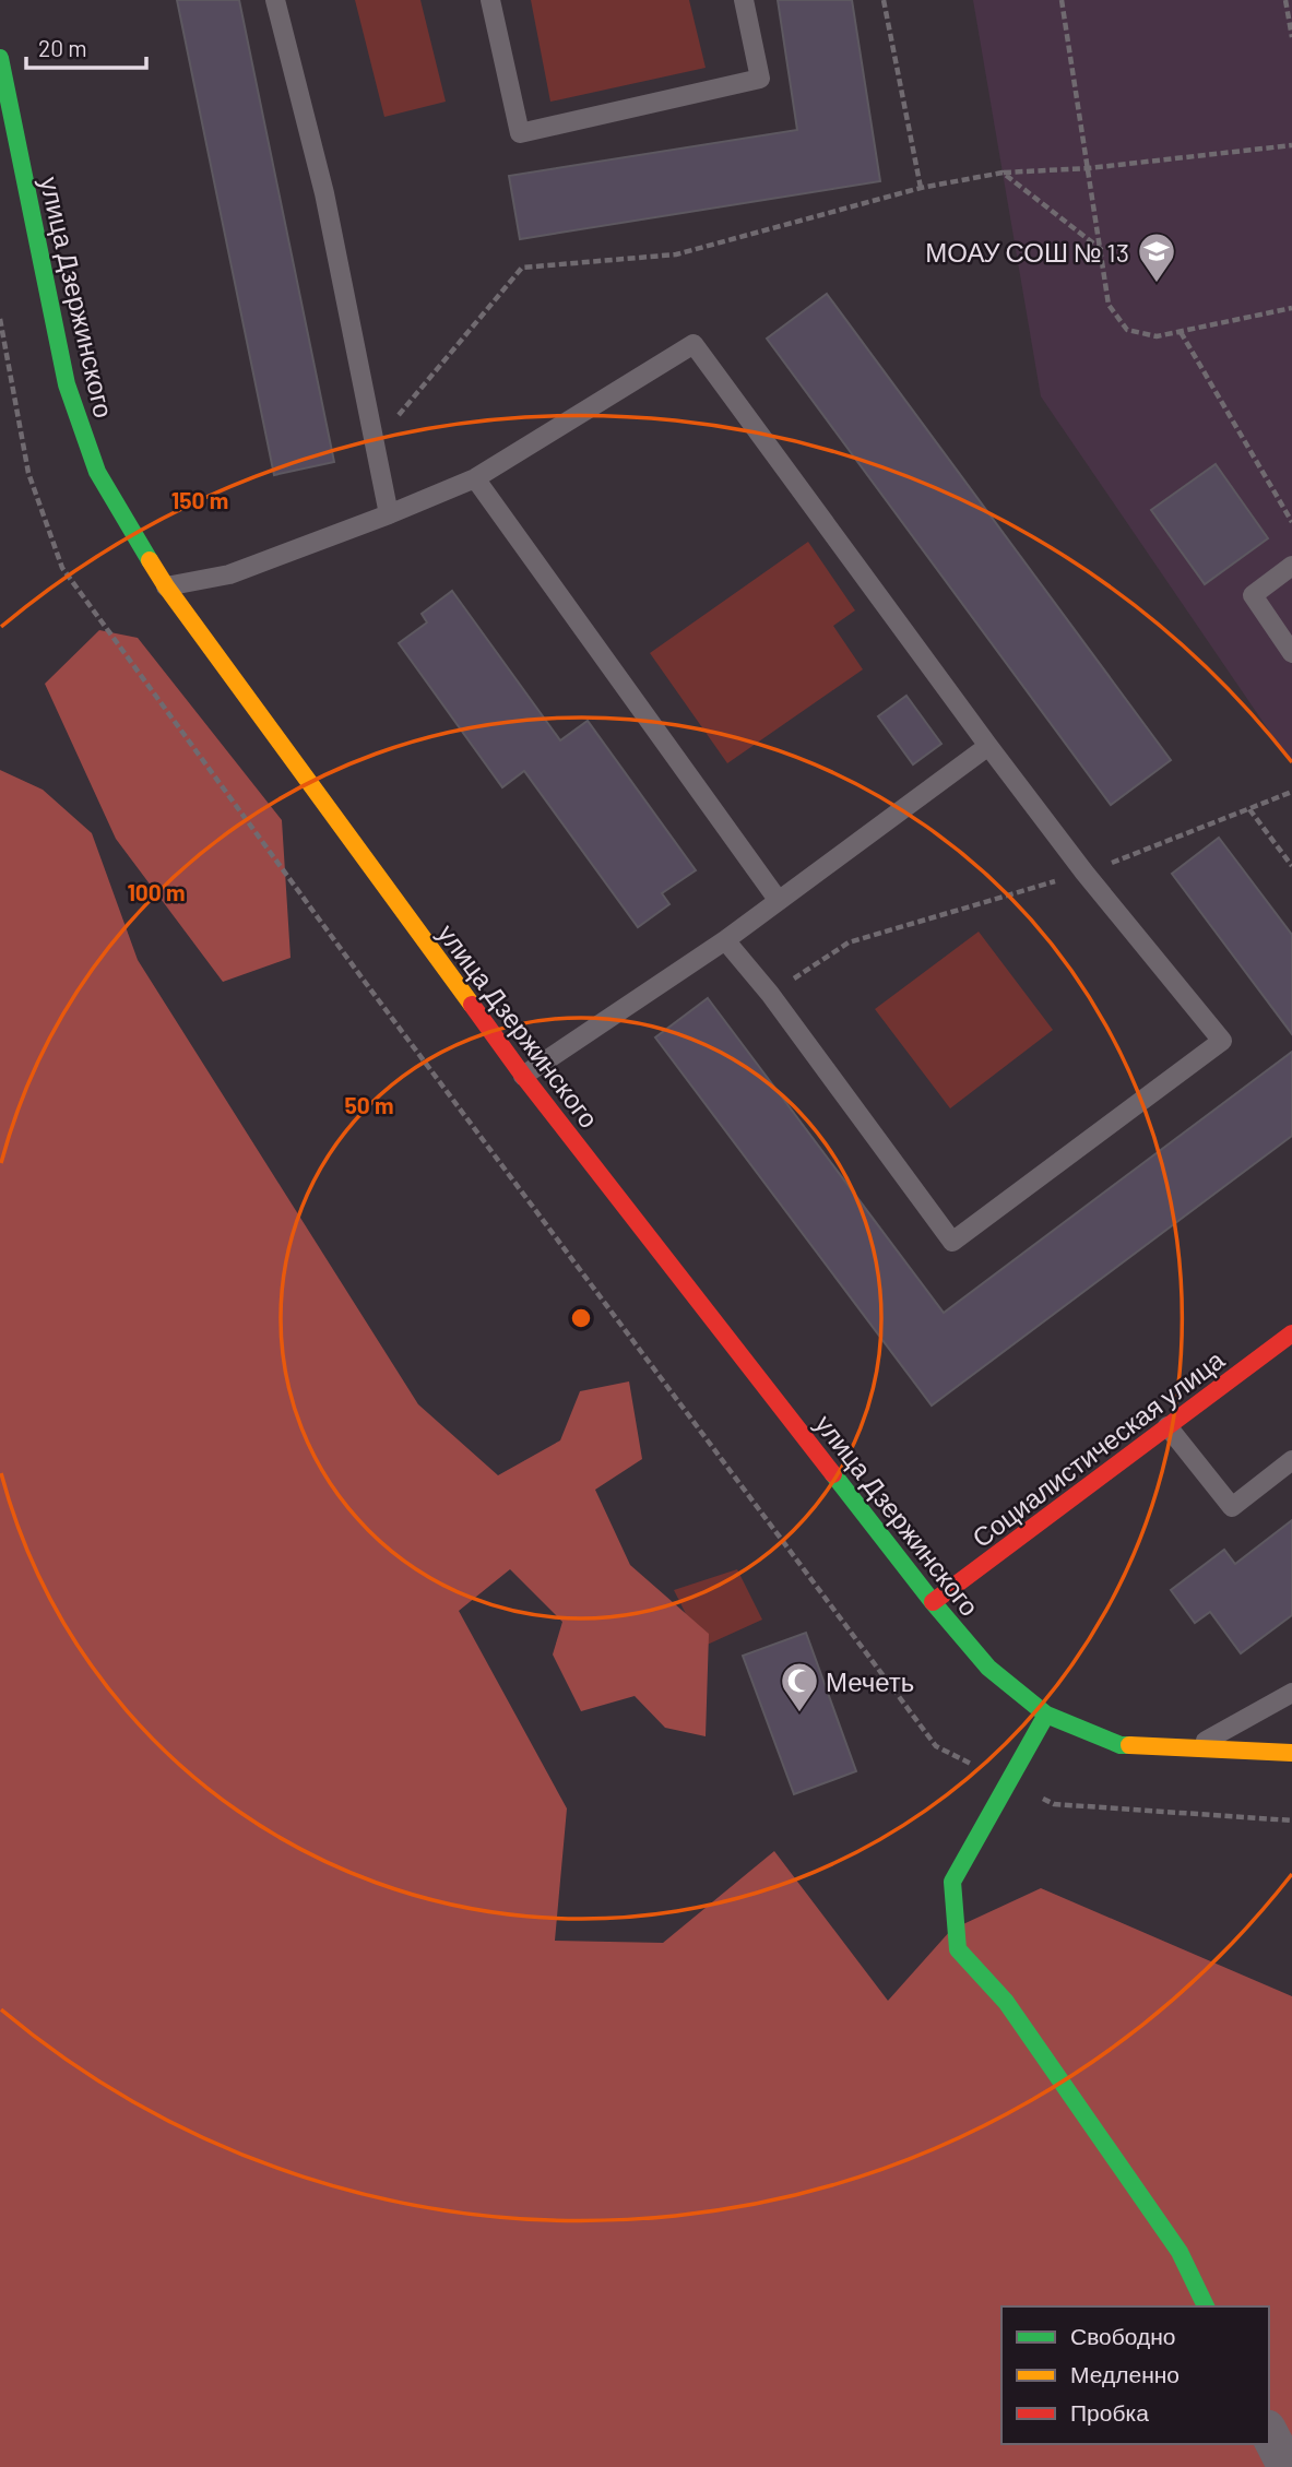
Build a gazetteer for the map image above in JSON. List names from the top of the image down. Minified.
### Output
{"streets":{"main road":["улица Дзержинского","Социалистическая улица"]},"crossings":[["улица Дзержинского","Социалистическая улица"]],"places":{"school or university":["МОАУ СОШ № 13"],"mosque":["Мечеть"]},"legend":["Свободно","Медленно","Пробка"],"scale_bar":"20 m","rings":["150 m","100 m","50 m"]}
